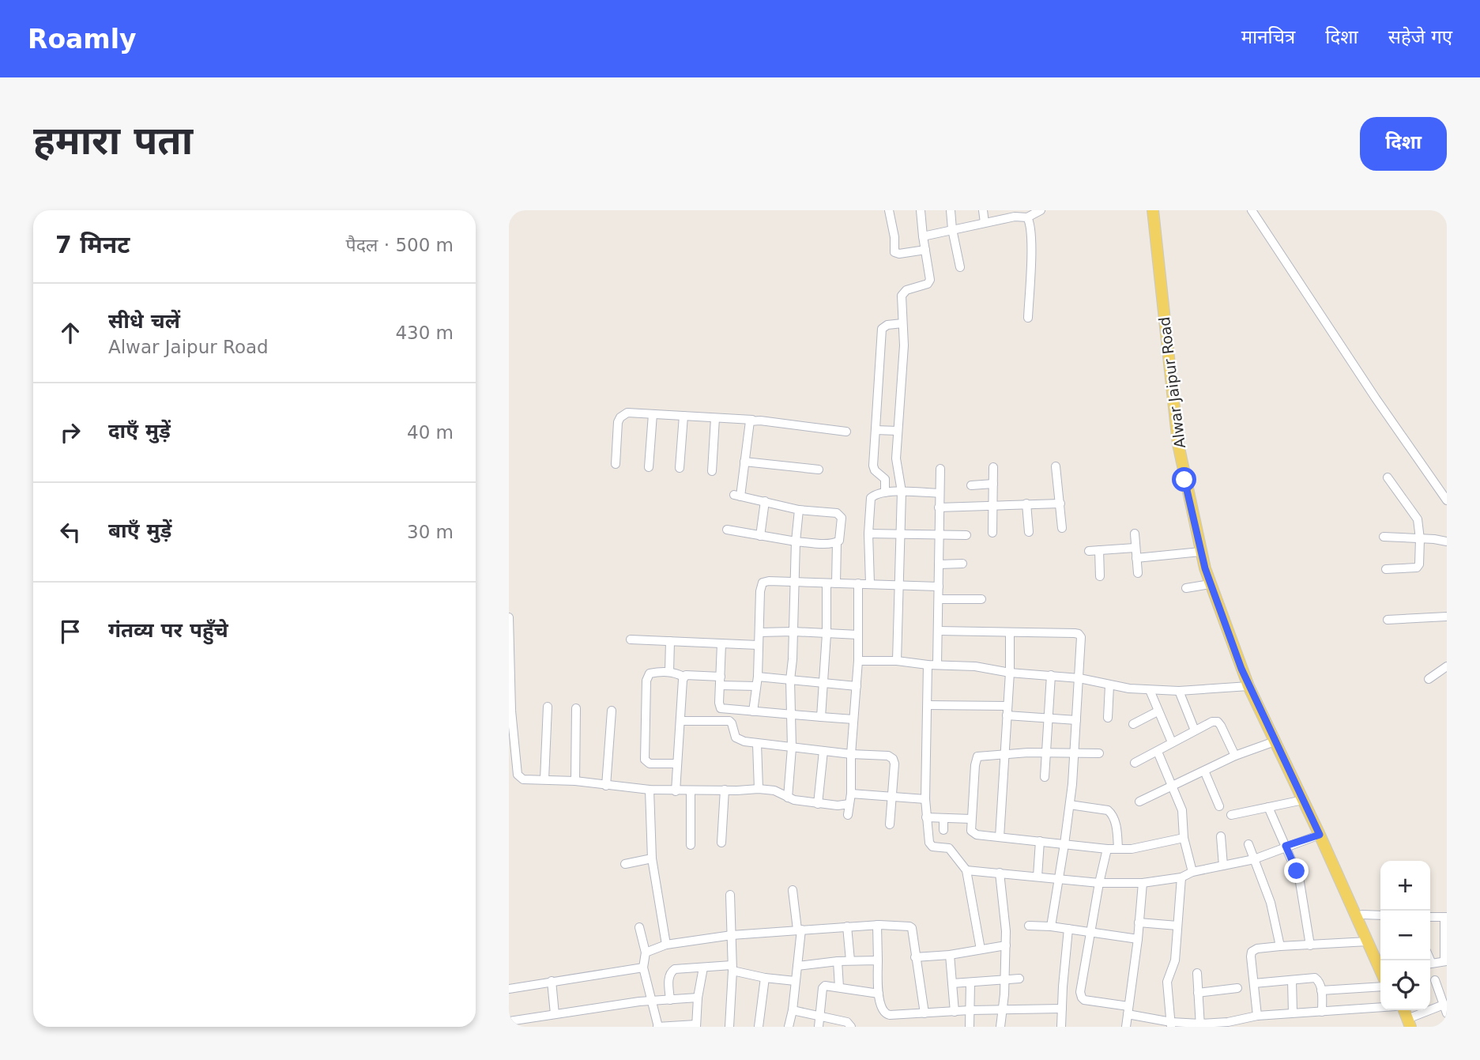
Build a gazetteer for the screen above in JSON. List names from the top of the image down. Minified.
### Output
{"streets":{"main road":["Alwar Jaipur Road"]},"page":{"header":"Roamly","nav":["मानचित्र","दिशा","सहेजे गए"],"buttons":"दिशा","title":"हमारा पता","heading":["7 मिनट","पैदल · 500 m"],"list":[["सीधे चलें","Alwar Jaipur Road","430 m"],["दाएँ मुड़ें","40 m"],["बाएँ मुड़ें","30 m"],"गंतव्य पर पहुँचे"],"map_buttons":["+","−"]}}
